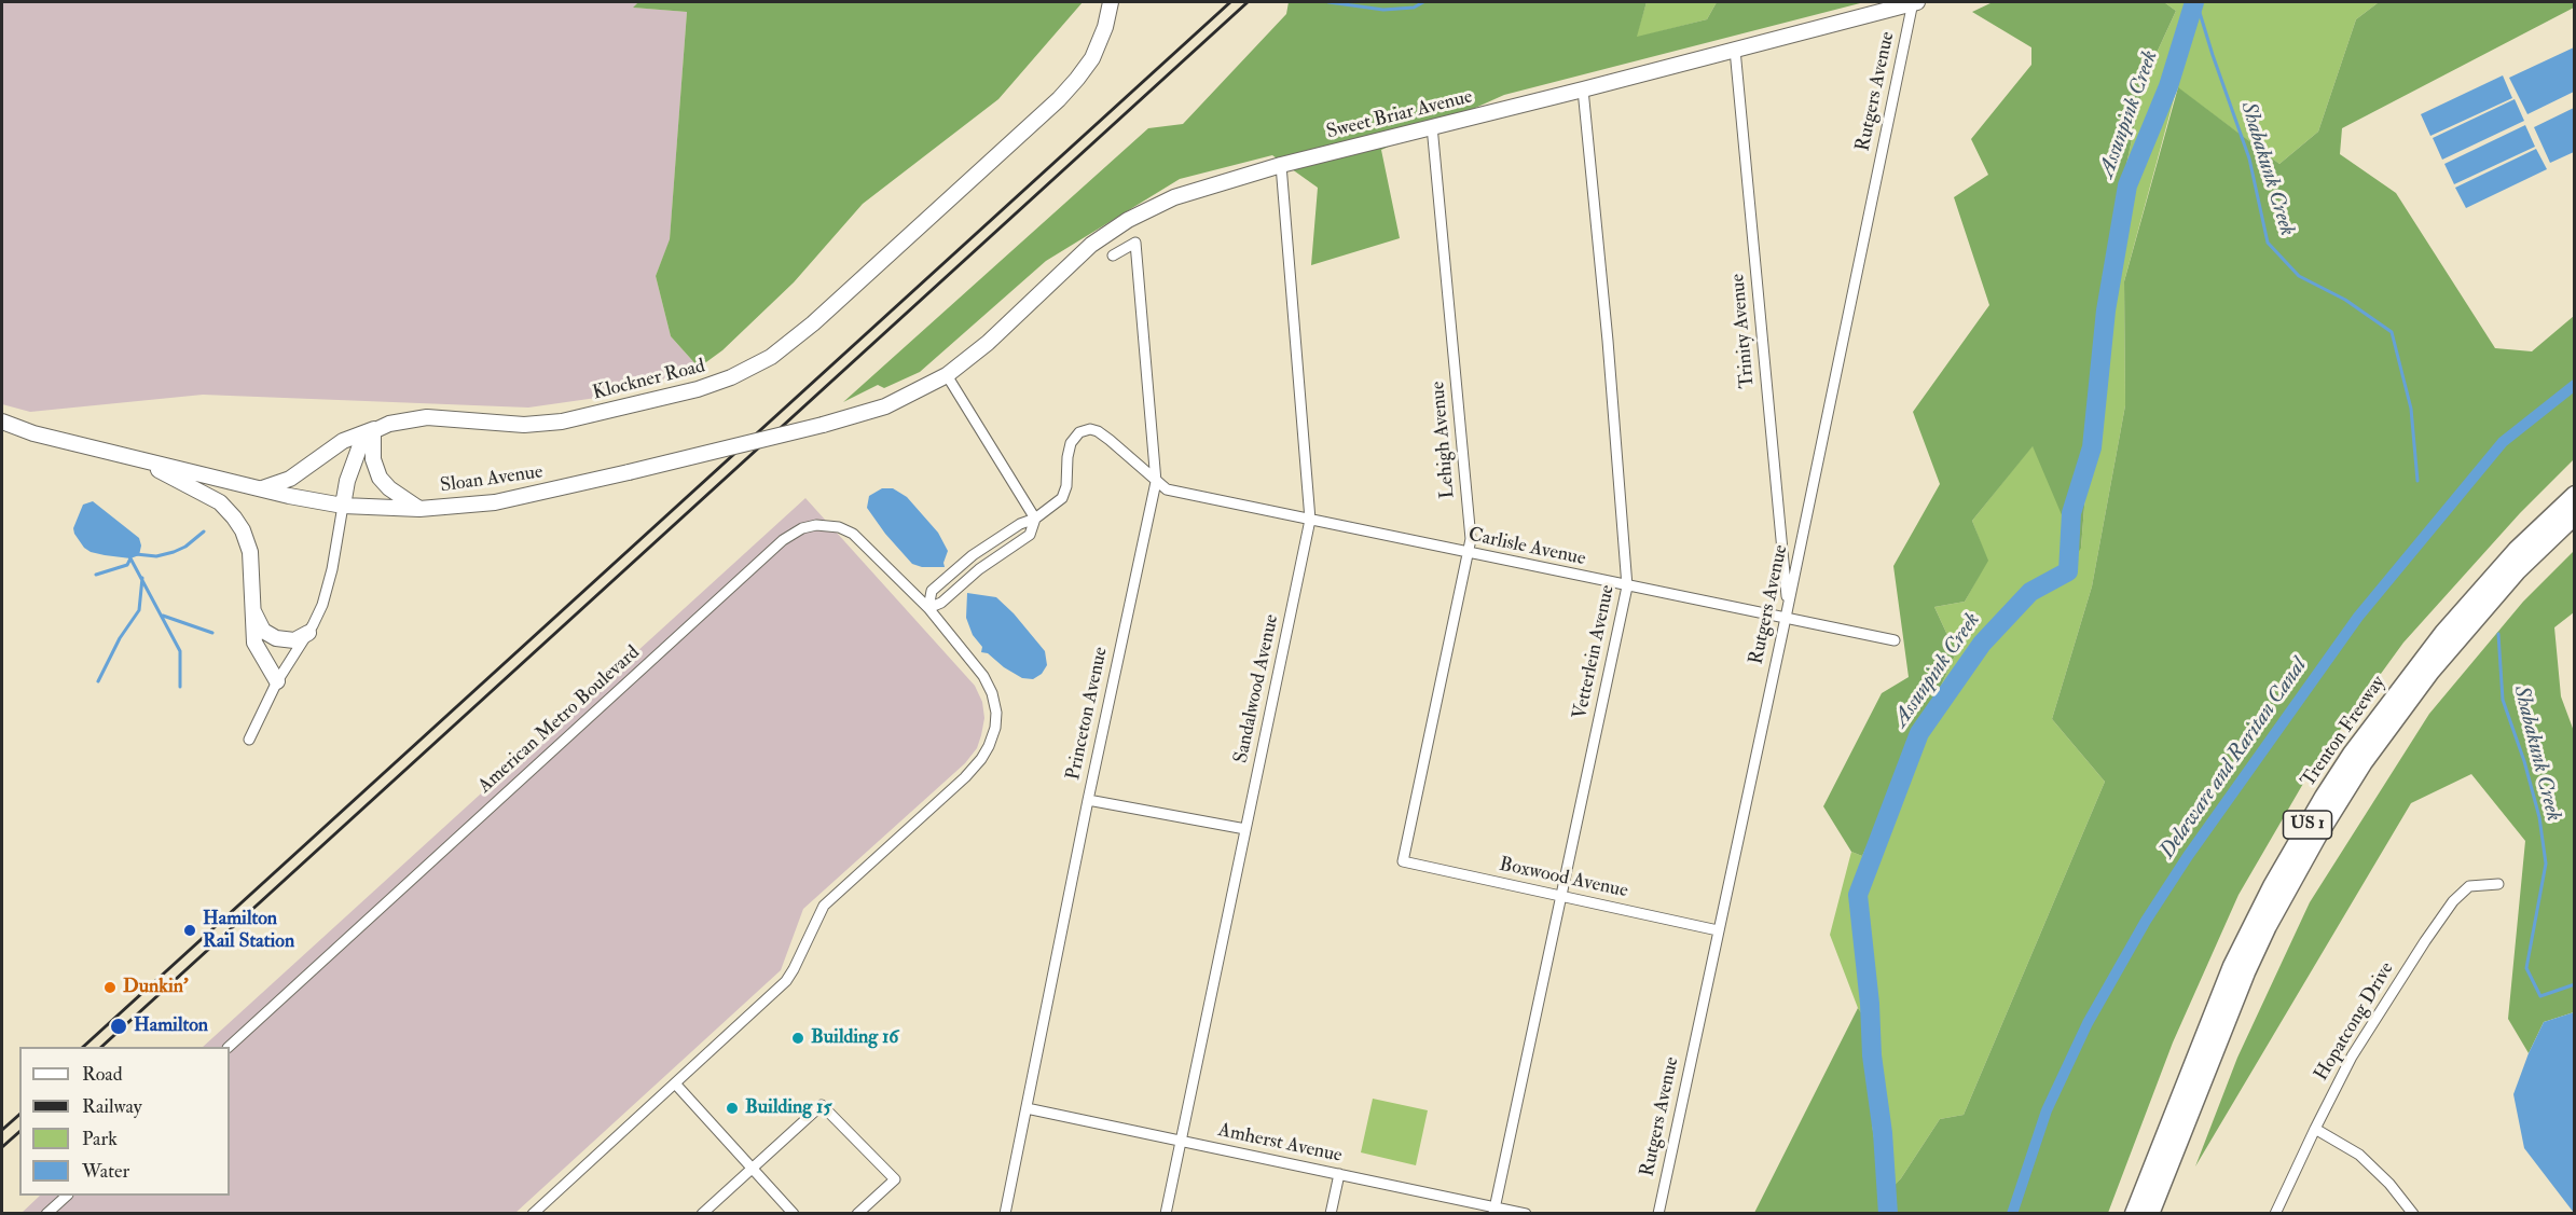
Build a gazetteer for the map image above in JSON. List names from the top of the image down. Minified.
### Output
{"streets":{"highway":["Trenton Freeway","US 1"],"main road":["Sweet Briar Avenue","Klockner Road","Sloan Avenue"],"street":["Rutgers Avenue","Trinity Avenue","Lehigh Avenue","Carlisle Avenue","Vetterlein Avenue","Sandalwood Avenue","Princeton Avenue","American Metro Boulevard","Boxwood Avenue","Hopatcong Drive","Amherst Avenue"]},"crossings":[["Rutgers Avenue","Sweet Briar Avenue"],["Rutgers Avenue","Trinity Avenue"],["Rutgers Avenue","Carlisle Avenue"],["Rutgers Avenue","Boxwood Avenue"],["Sweet Briar Avenue","Trinity Avenue"],["Sweet Briar Avenue","Lehigh Avenue"],["Sweet Briar Avenue","Sloan Avenue"],["Sweet Briar Avenue","Vetterlein Avenue"],["Sweet Briar Avenue","Sandalwood Avenue"],["Trinity Avenue","Carlisle Avenue"],["Klockner Road","Sloan Avenue"],["Lehigh Avenue","Carlisle Avenue"],["Lehigh Avenue","Boxwood Avenue"],["Carlisle Avenue","Vetterlein Avenue"],["Carlisle Avenue","Sandalwood Avenue"],["Carlisle Avenue","Princeton Avenue"],["Vetterlein Avenue","Boxwood Avenue"],["Vetterlein Avenue","Amherst Avenue"],["Sandalwood Avenue","Amherst Avenue"],["Princeton Avenue","Amherst Avenue"]],"water":["Assunpink Creek","Shabakunk Creek","Delaware and Raritan Canal"],"places":["Hamilton Rail Station","Dunkin'","Hamilton","Building 16","Building 15"],"legend":["Road","Railway","Park","Water"]}
